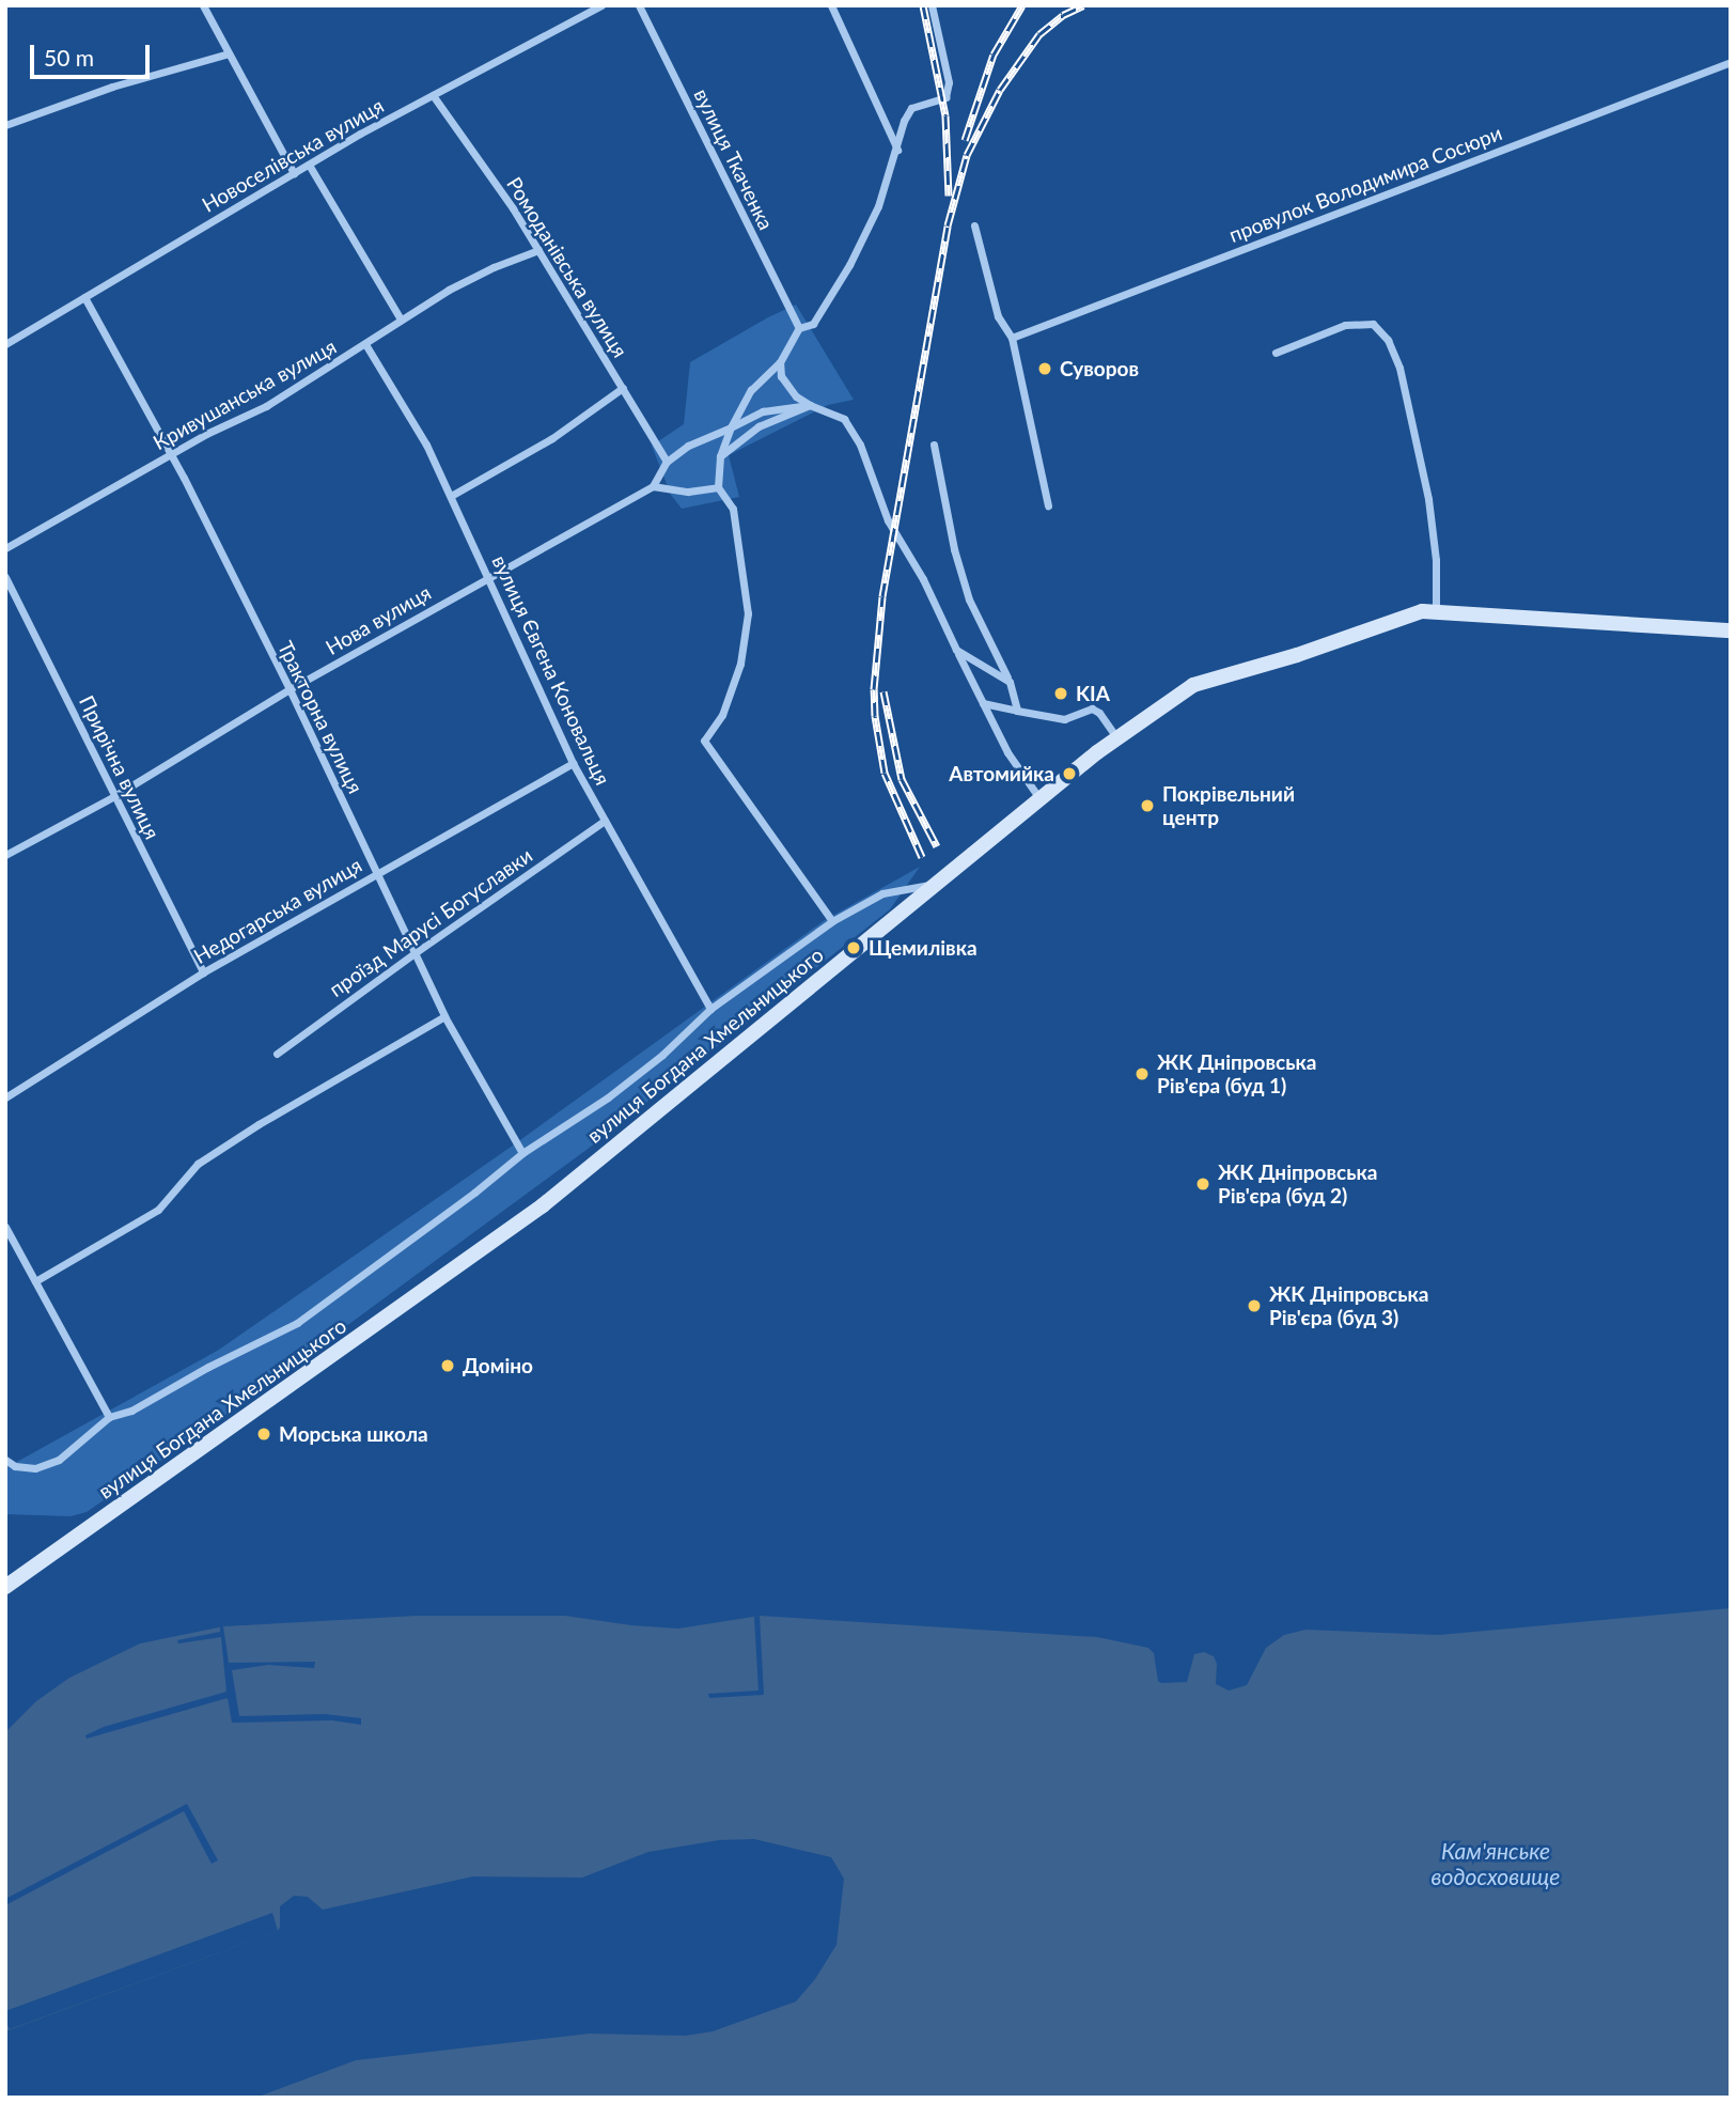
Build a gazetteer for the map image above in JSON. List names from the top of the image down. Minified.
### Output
{"streets":{"main road":["вулиця Богдана Хмельницького"],"street":["Новоселівська вулиця","вулиця Ткаченка","провулок Володимира Сосюри","Ромоданівська вулиця","Кривушанська вулиця","Нова вулиця","вулиця Євгена Коновальця","Тракторна вулиця","Прирічна вулиця","Недогарська вулиця","проїзд Марусі Богуславки"]},"crossings":[["Новоселівська вулиця","Ромоданівська вулиця"],["Новоселівська вулиця","Тракторна вулиця"],["Ромоданівська вулиця","Кривушанська вулиця"],["Кривушанська вулиця","вулиця Євгена Коновальця"],["Кривушанська вулиця","Тракторна вулиця"],["Нова вулиця","вулиця Євгена Коновальця"],["Нова вулиця","Тракторна вулиця"],["Нова вулиця","Прирічна вулиця"],["вулиця Євгена Коновальця","Недогарська вулиця"],["вулиця Євгена Коновальця","проїзд Марусі Богуславки"],["Тракторна вулиця","Недогарська вулиця"],["Тракторна вулиця","проїзд Марусі Богуславки"],["Прирічна вулиця","Недогарська вулиця"]],"water":["Кам'янське водосховище"],"places":["Суворов","KIA","Автомийка","Покрівельний центр","Щемилівка","ЖК Дніпровська Рів'єра (буд 1)","ЖК Дніпровська Рів'єра (буд 2)","ЖК Дніпровська Рів'єра (буд 3)","Доміно","Морська школа"],"scale_bar":"50 m"}
